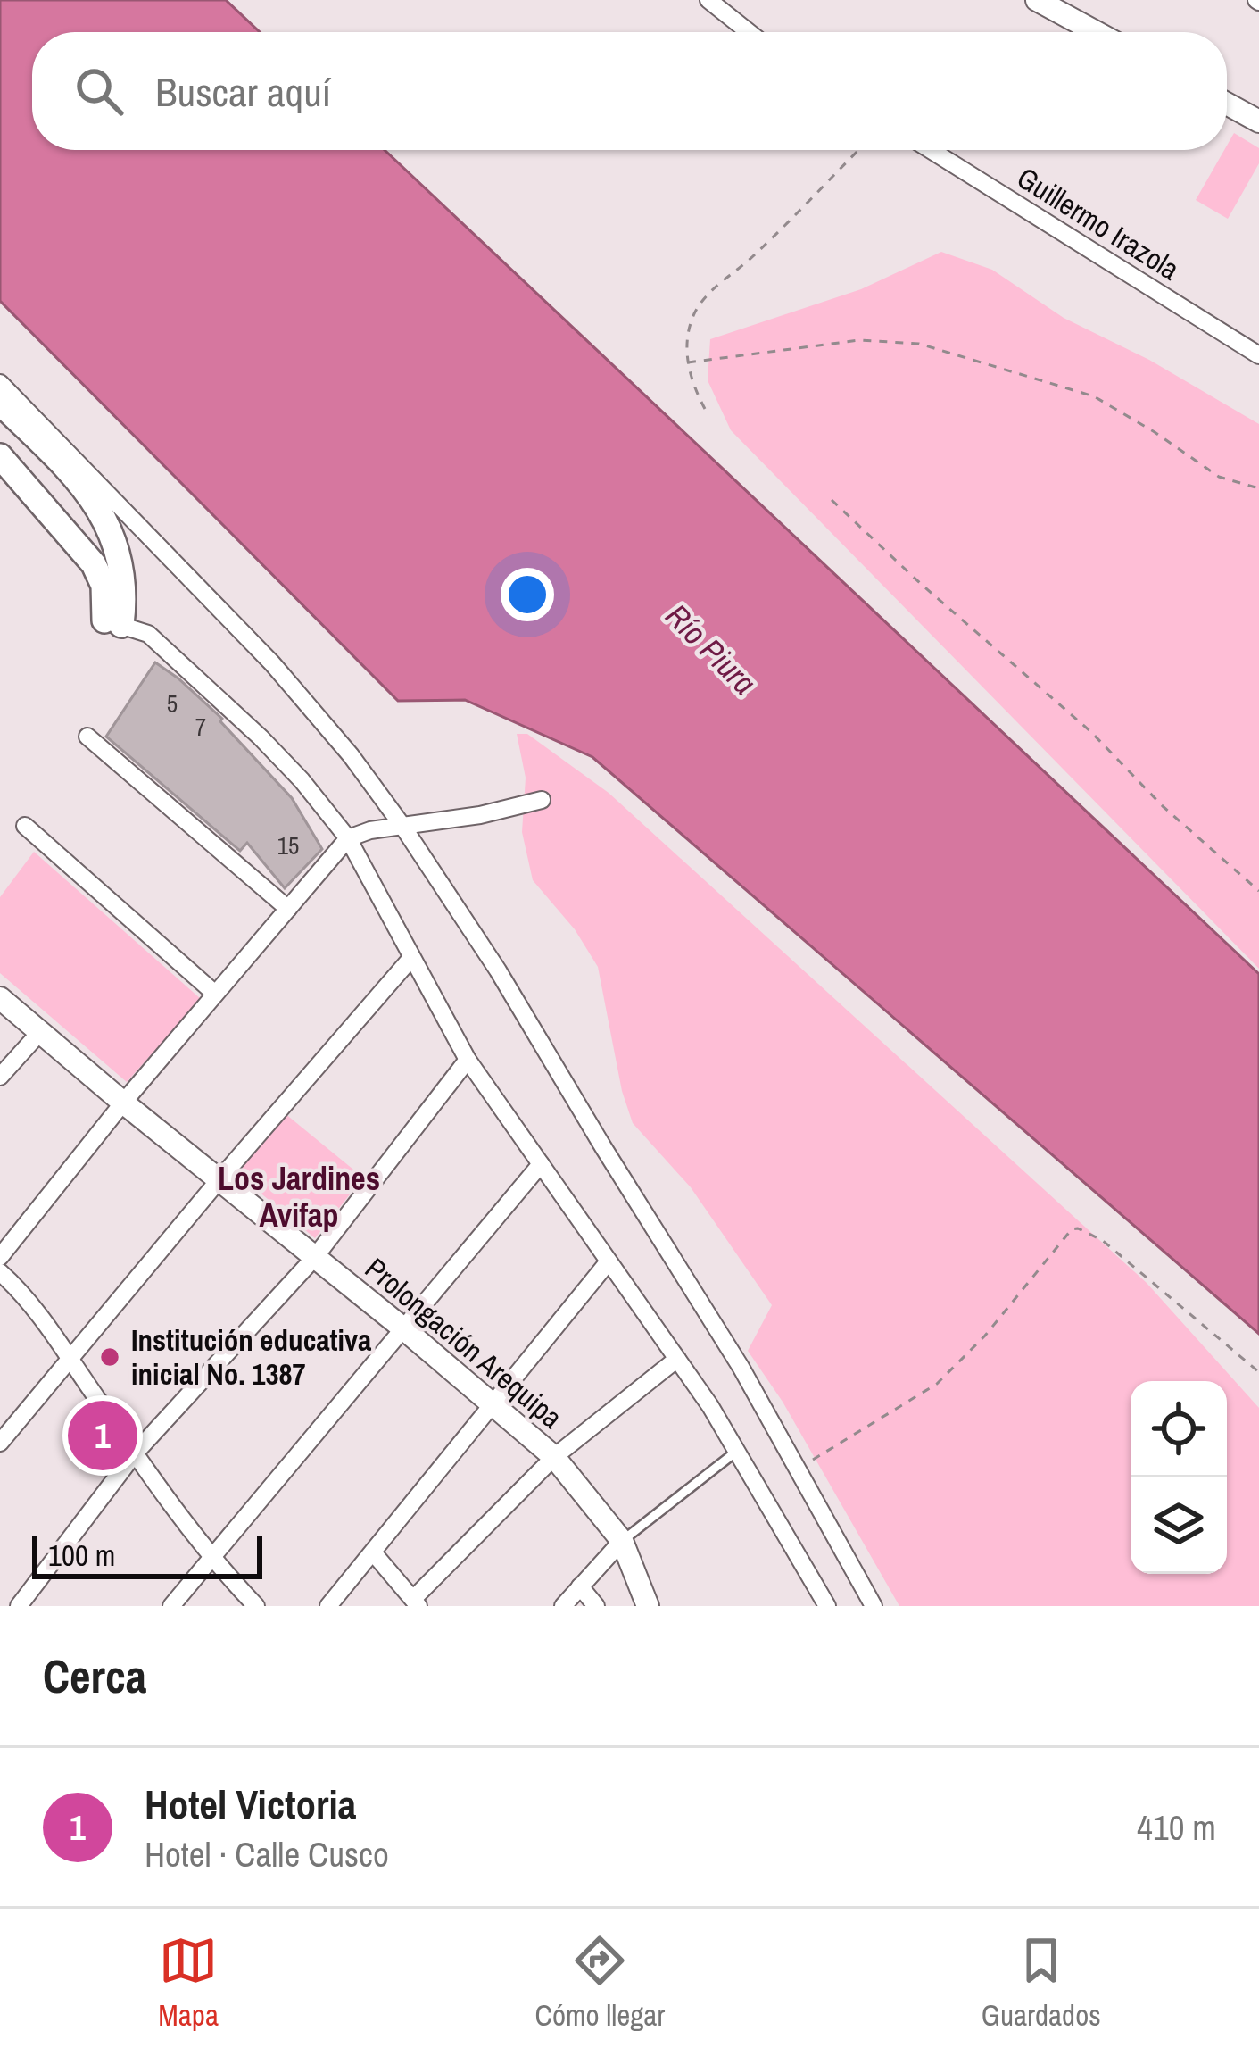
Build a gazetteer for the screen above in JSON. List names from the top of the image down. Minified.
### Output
{"streets":{"street":["Guillermo Irazola","Prolongación Arequipa"]},"districts":["Los Jardines Avifap"],"water":["Río Piura"],"places":["Institución educativa inicial No. 1387"],"house_numbers":["5","7","15"],"scale_bar":"100 m","page":{"search":"Buscar aquí","pins":"1","scale":"100 m","heading":"Cerca","list":[{"mark":"1","name":"Hotel Victoria","note":"Hotel · Calle Cusco","value":"410 m"}],"nav":["Mapa","Cómo llegar","Guardados"]}}
